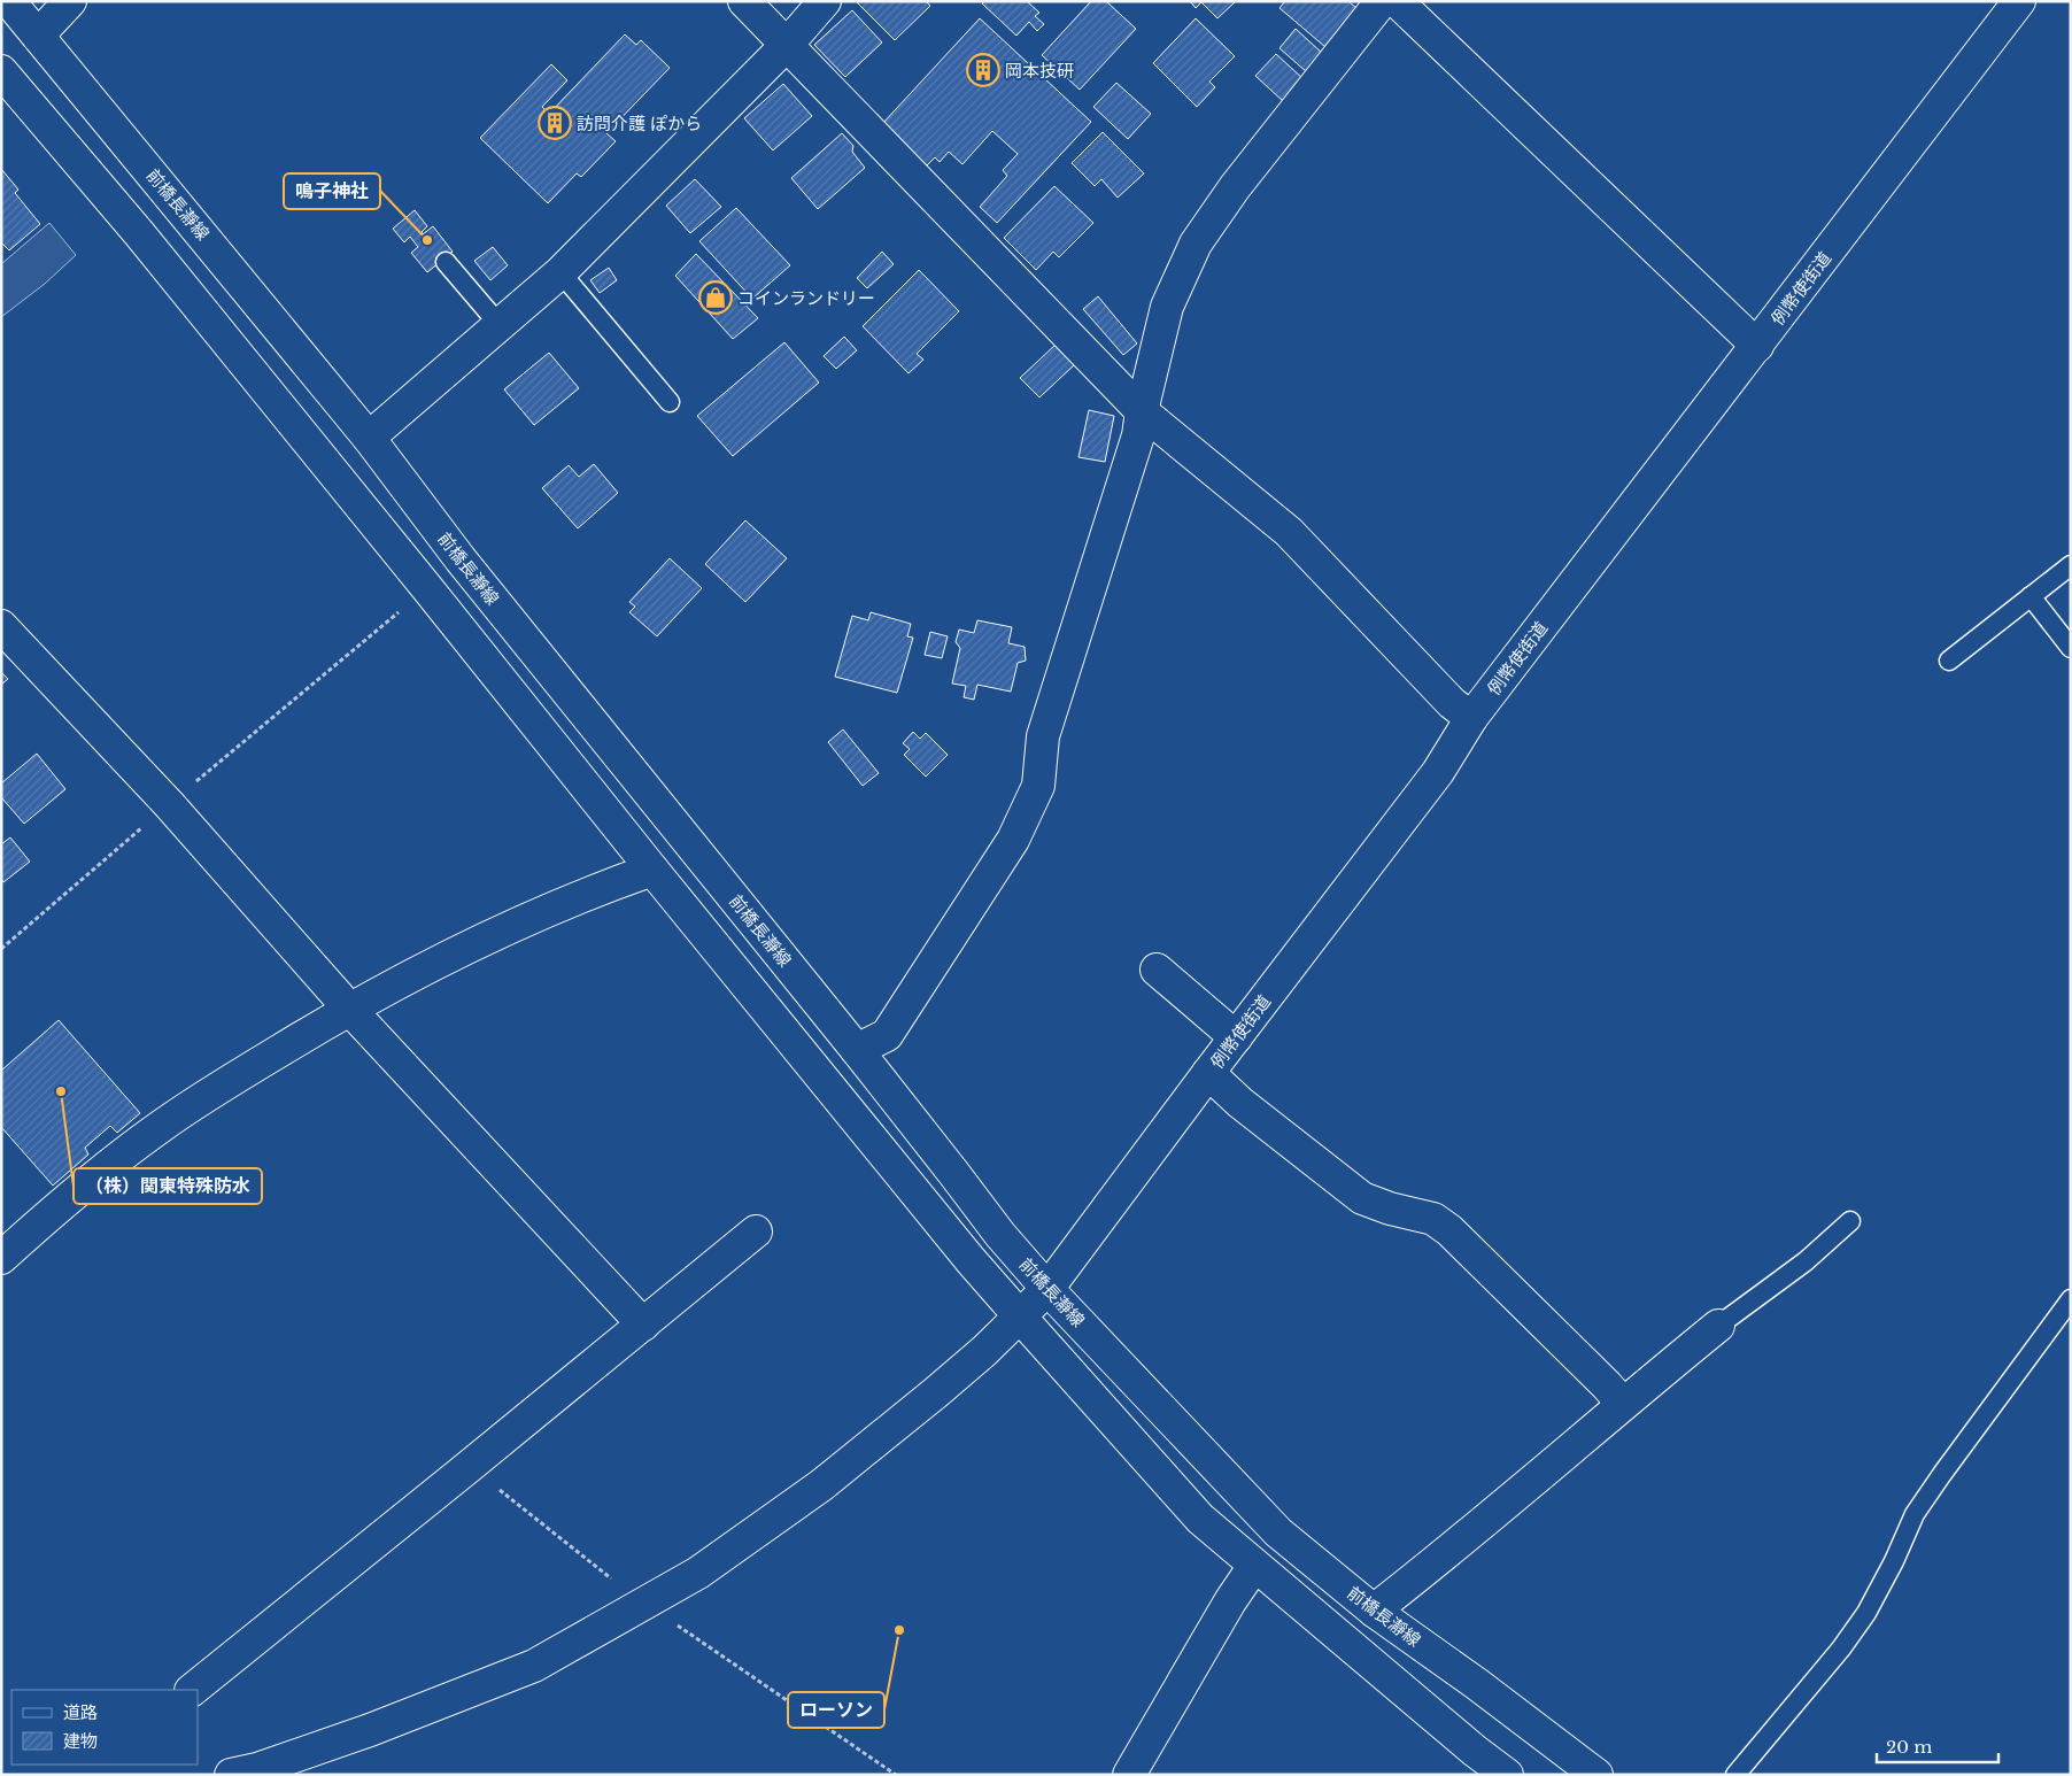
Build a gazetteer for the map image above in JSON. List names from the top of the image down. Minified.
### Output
{"streets":{"street":["前橋長瀞線","例幣使街道"]},"crossings":[["前橋長瀞線","例幣使街道"]],"places":{"building":["岡本技研","訪問介護 ぽから"],"other":["鳴子神社","（株）関東特殊防水","ローソン"],"shop":["コインランドリー"]},"legend":["道路","建物"],"scale_bar":"20 m"}
